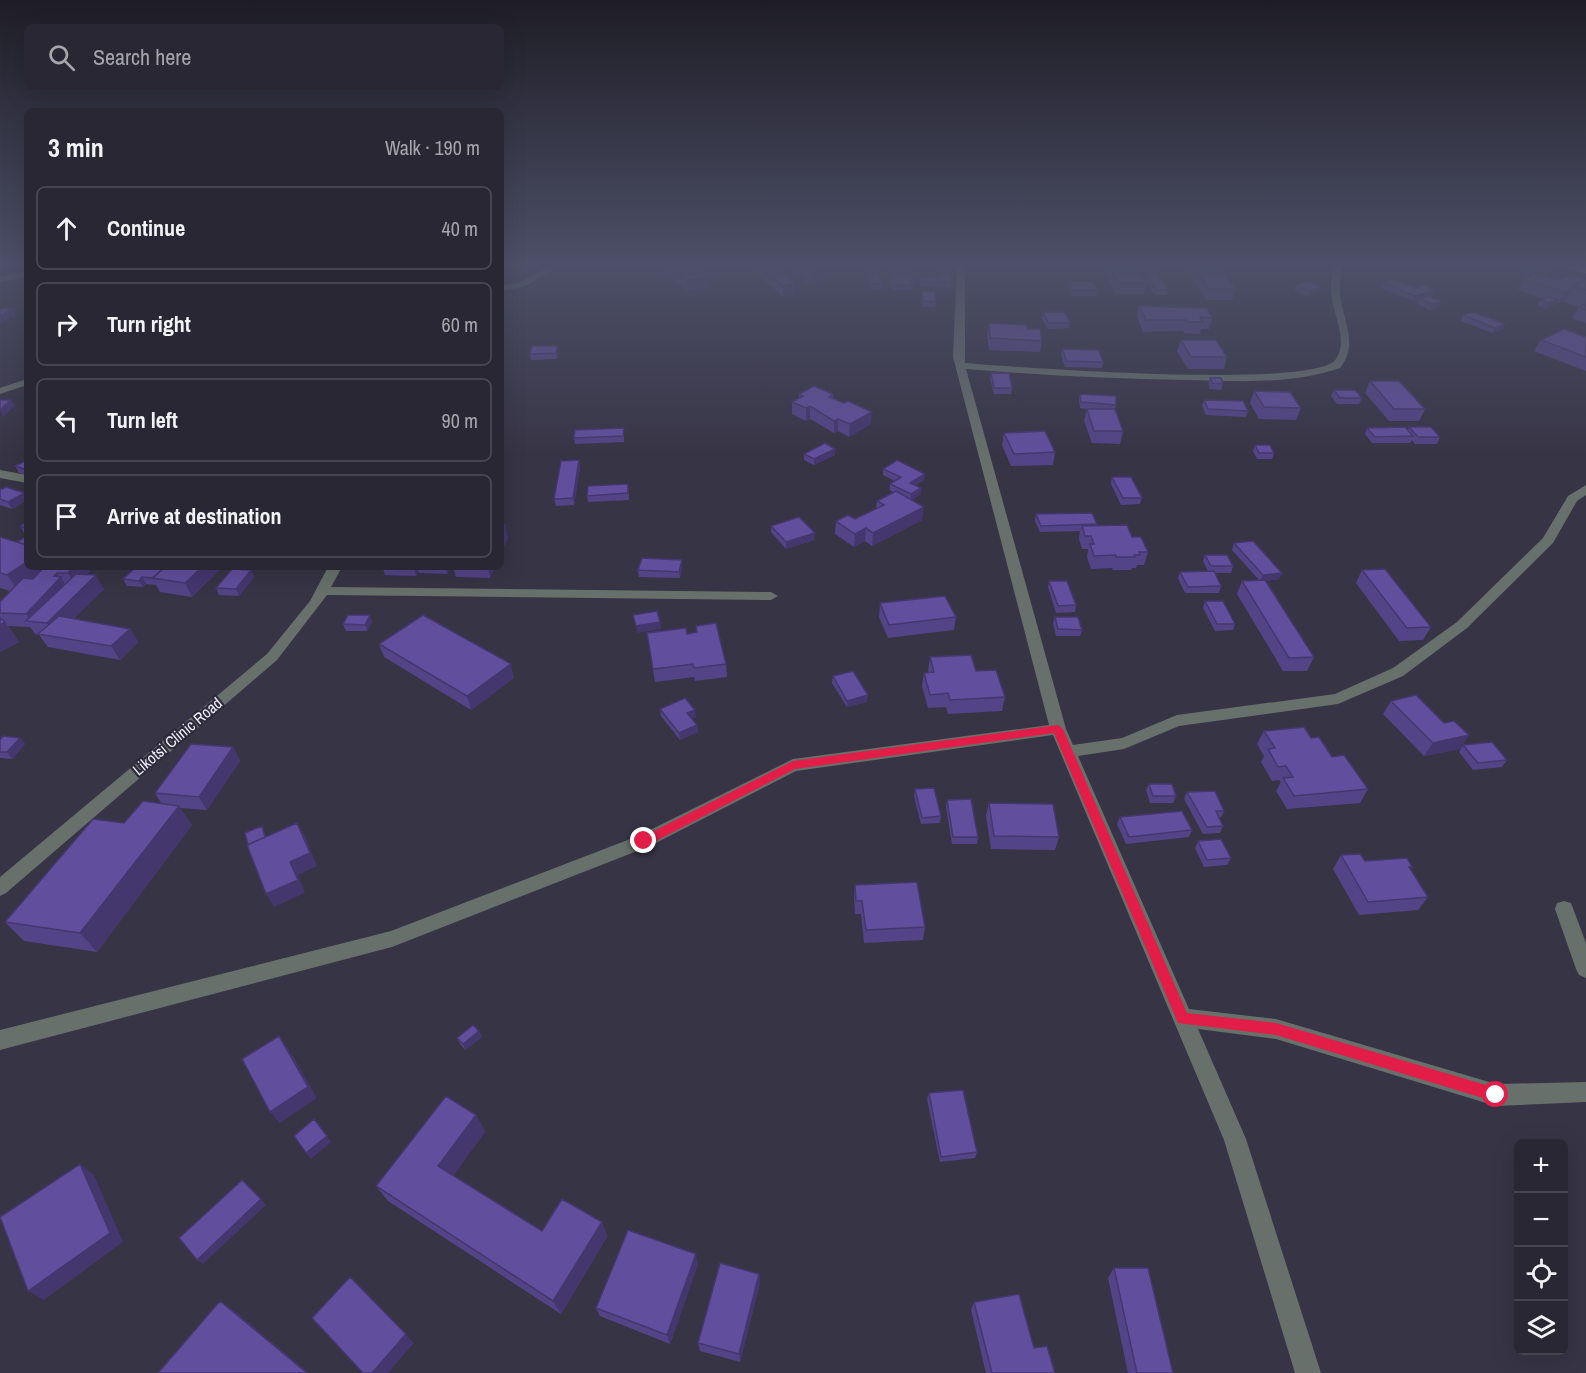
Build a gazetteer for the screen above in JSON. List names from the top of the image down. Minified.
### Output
{"streets":{"street":["Likotsi Clinic Road"]},"page":{"search":"Search here","heading":["3 min","Walk · 190 m"],"list":[["Continue","40 m"],["Turn right","60 m"],["Turn left","90 m"],"Arrive at destination"],"map_buttons":["+","−"]}}
